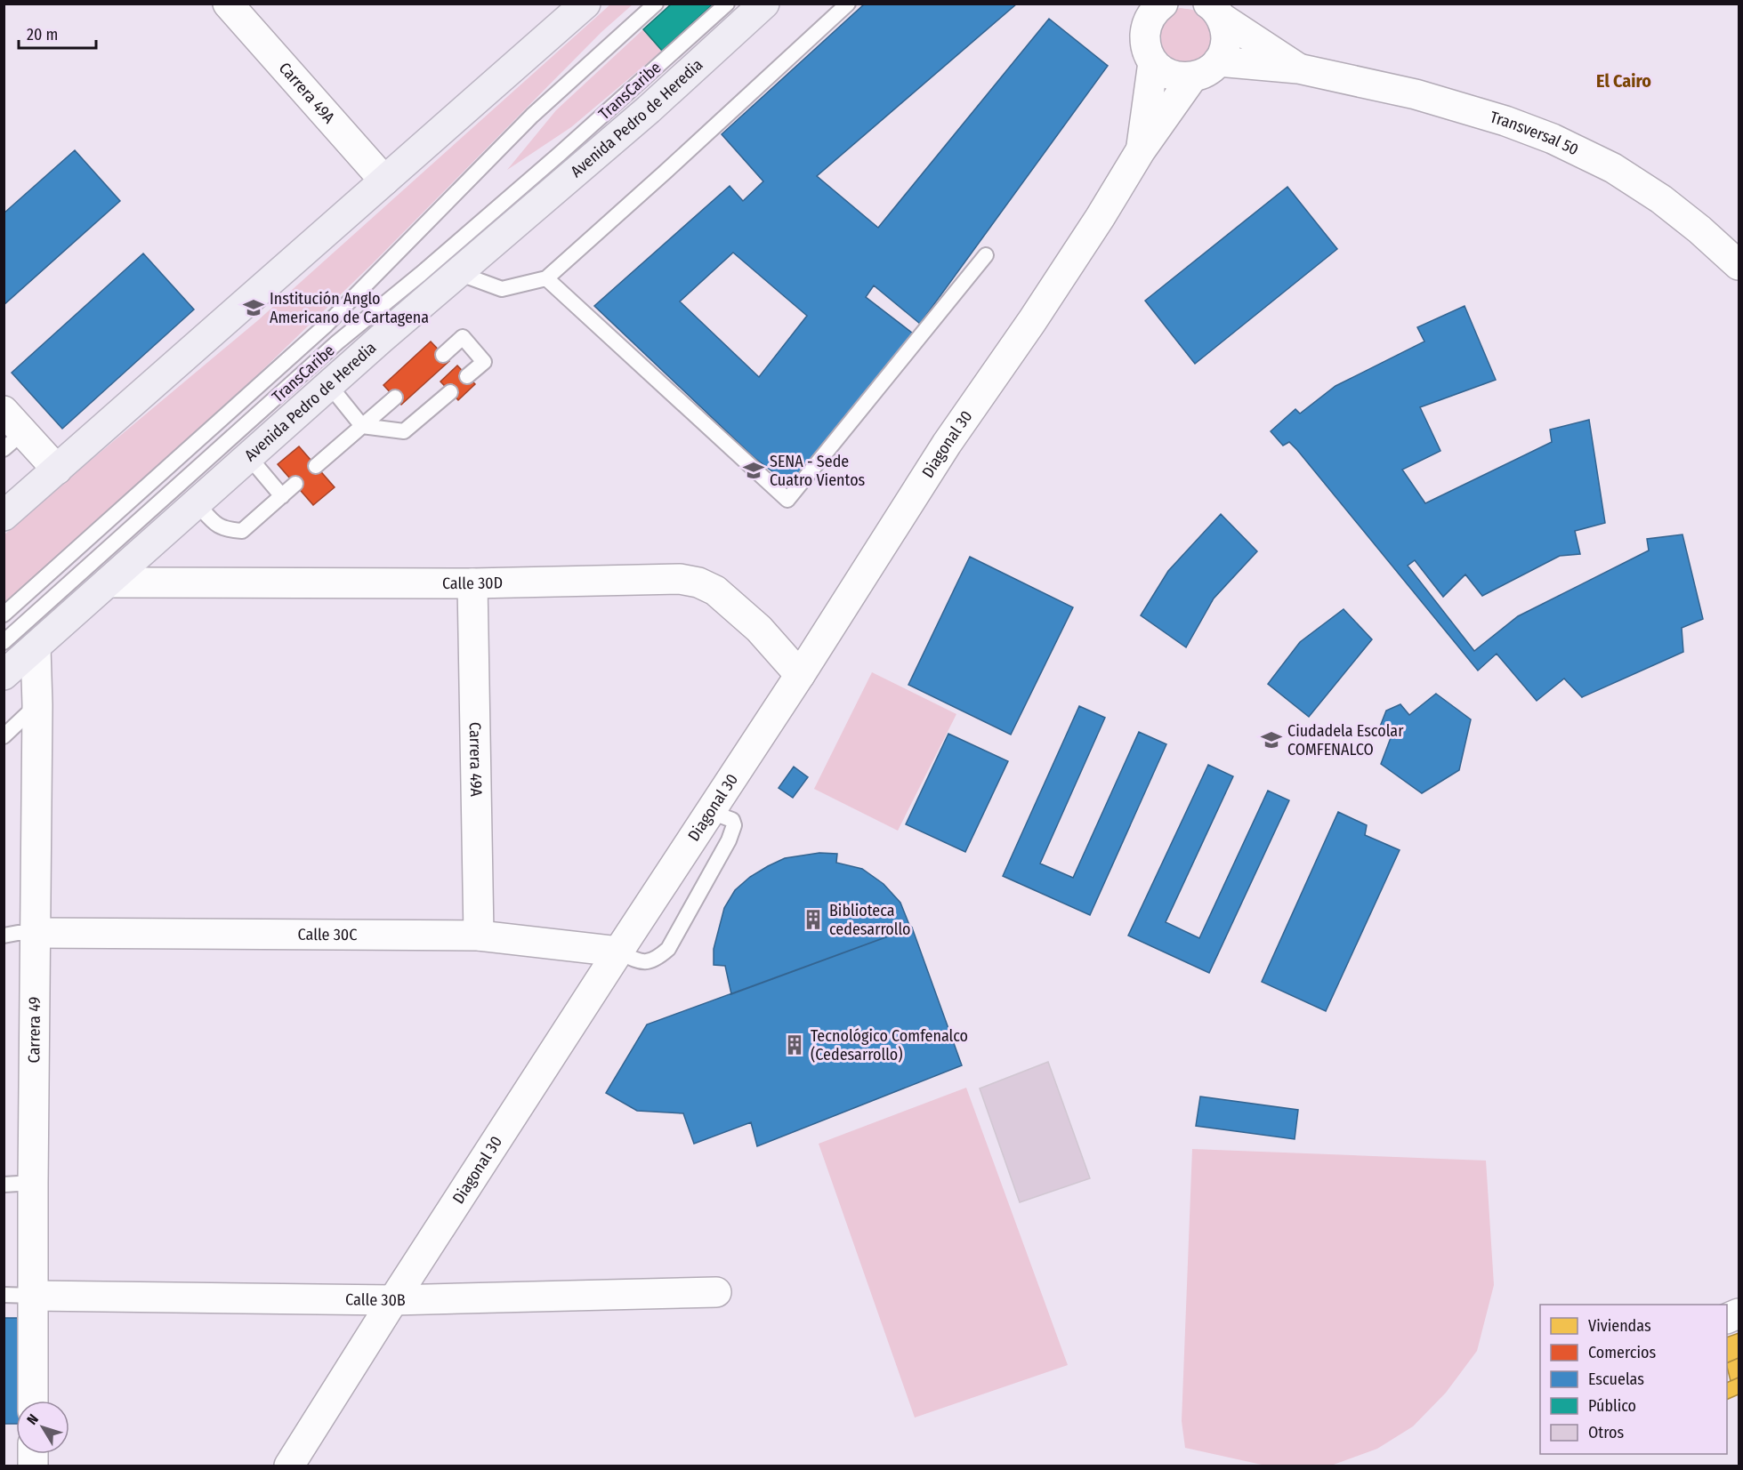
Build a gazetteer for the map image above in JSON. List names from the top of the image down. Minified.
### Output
{"streets":{"highway":["Avenida Pedro de Heredia"],"street":["Carrera 49A","Transversal 50","Diagonal 30","Calle 30D","Calle 30C","Carrera 49","Calle 30B"],"lane":["TransCaribe"]},"crossings":[["Carrera 49A","Calle 30D"],["Carrera 49A","Calle 30C"],["Avenida Pedro de Heredia","Calle 30D"],["Avenida Pedro de Heredia","Carrera 49"],["Diagonal 30","Calle 30D"],["Diagonal 30","Calle 30C"],["Diagonal 30","Calle 30B"],["Calle 30C","Carrera 49"],["Carrera 49","Calle 30B"]],"districts":["El Cairo"],"places":{"school or university":["Institución Anglo Americano de Cartagena","SENA - Sede Cuatro Vientos","Ciudadela Escolar COMFENALCO"],"building":["Biblioteca cedesarrollo","Tecnológico Comfenalco (Cedesarrollo)"]},"legend":["Viviendas","Comercios","Escuelas","Público","Otros"],"scale_bar":"20 m","north":"top left"}
